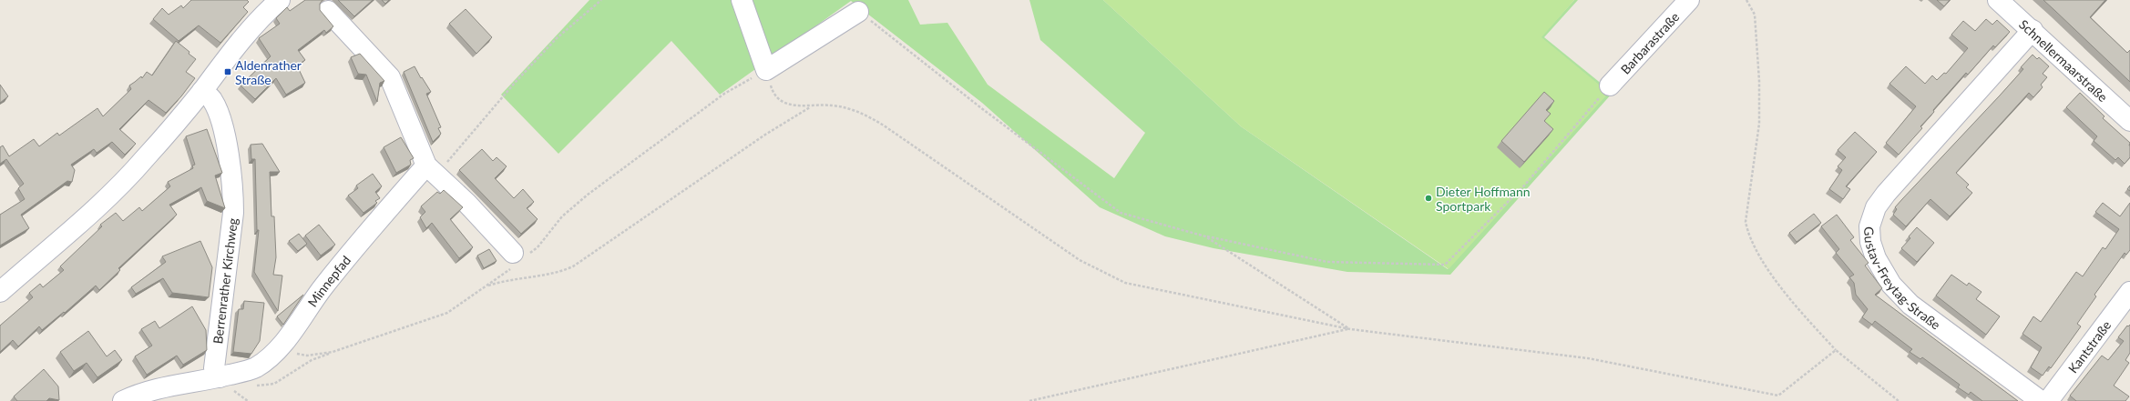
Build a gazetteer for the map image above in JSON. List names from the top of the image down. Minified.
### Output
{"streets":{"street":["Barbarastraße","Schnellermaarstraße","Gustav-Freytag-Straße","Berrenrather Kirchweg","Minnepfad","Kantstraße"]},"crossings":[["Schnellermaarstraße","Gustav-Freytag-Straße"],["Berrenrather Kirchweg","Minnepfad"]],"places":{"transit":["Aldenrather Straße"],"other":["Dieter Hoffmann Sportpark"]}}
